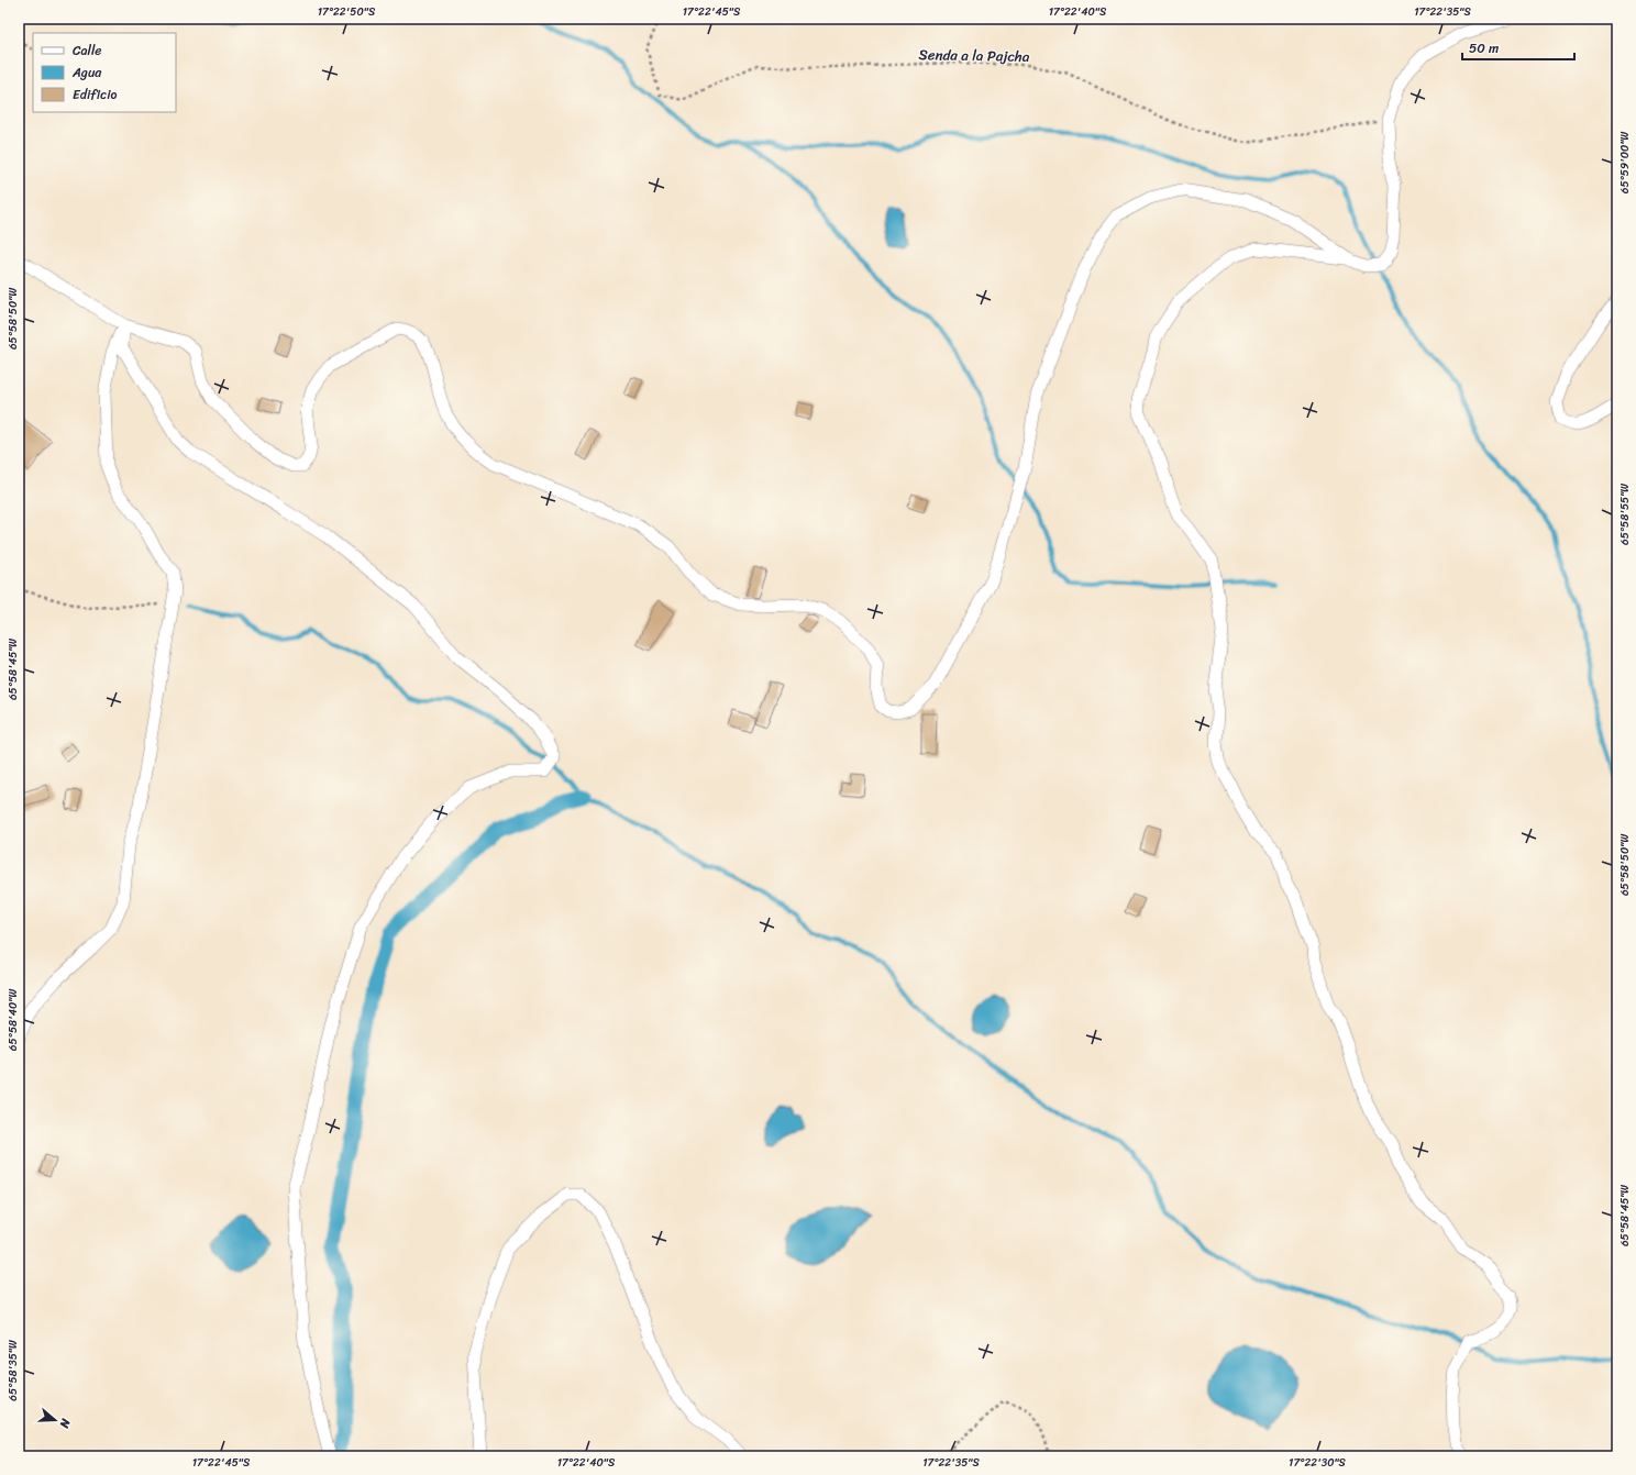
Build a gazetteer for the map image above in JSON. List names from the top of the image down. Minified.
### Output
{"streets":{"path":["Senda a la Pajcha"]},"legend":["Calle","Agua","Edificio"],"scale_bar":"50 m","north":"right","coordinates":["17°22'50\"S","17°22'45\"S","17°22'40\"S","17°22'35\"S","65°59'00\"W","65°58'50\"W","65°58'55\"W","65°58'45\"W","65°58'40\"W","65°58'35\"W","17°22'30\"S"]}
